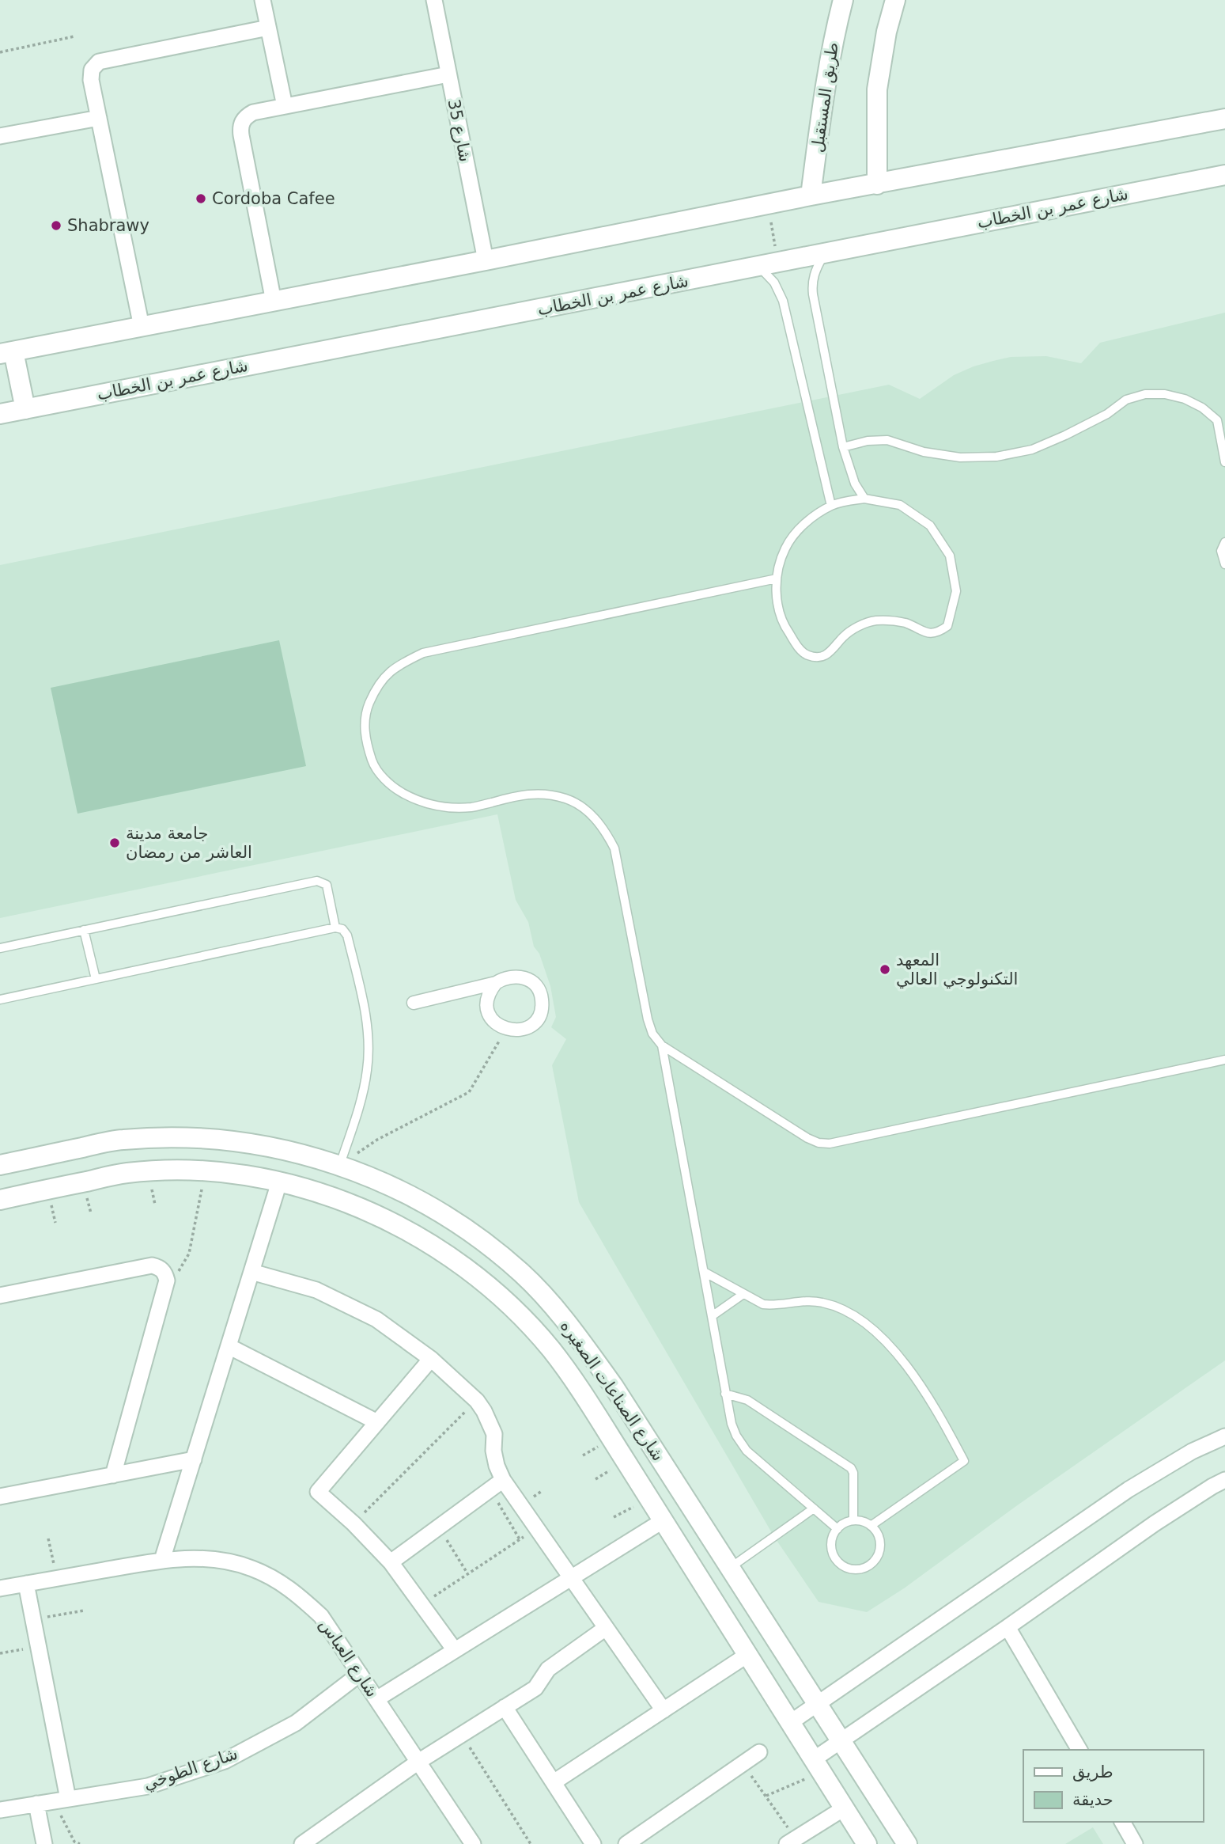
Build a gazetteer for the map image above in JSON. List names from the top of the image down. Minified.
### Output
{"streets":{"street":["طريق المستقبل","شارع 35","شارع عمر بن الخطاب","شارع الصناعات الصغيره","شارع العباس","شارع الطوخي"]},"crossings":[["شارع العباس","شارع الطوخي"]],"places":["Cordoba Cafee","Shabrawy","جامعة مدينة العاشر من رمضان","المعهد التكنولوجي العالي"],"legend":["طريق","حديقة"]}
